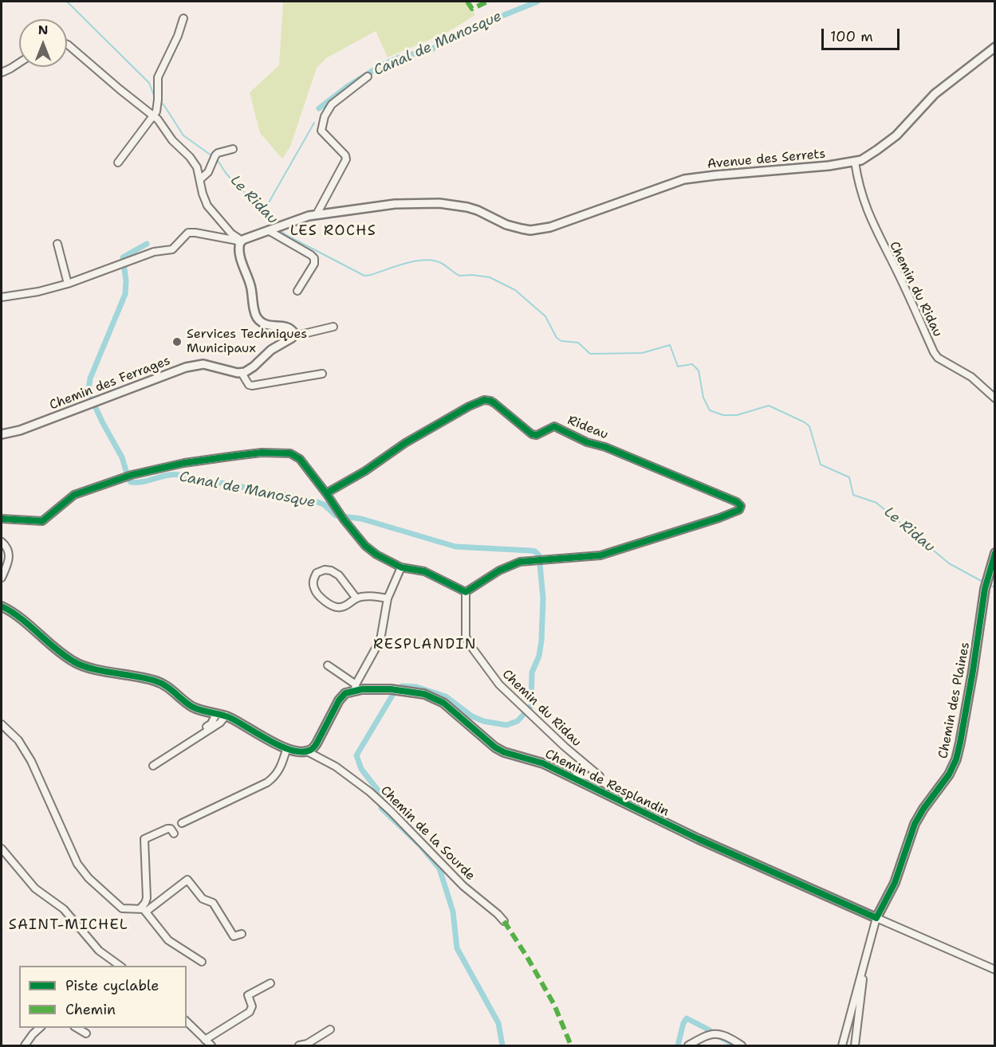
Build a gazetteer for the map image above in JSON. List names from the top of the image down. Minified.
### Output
{"streets":{"street":["Avenue des Serrets","Chemin du Ridau","Chemin des Ferrages","Rideau","Chemin des Plaines","Chemin de Resplandin","Chemin de la Sourde"]},"crossings":[["Avenue des Serrets","Chemin du Ridau"],["Chemin du Ridau","Rideau"],["Chemin du Ridau","Chemin de Resplandin"],["Chemin des Plaines","Chemin de Resplandin"]],"districts":["LES ROCHS","RESPLANDIN","SAINT-MICHEL"],"water":["Canal de Manosque","Le Ridau"],"places":["Services Techniques Municipaux"],"legend":["Piste cyclable","Chemin"],"scale_bar":"100 m","north":"top"}
